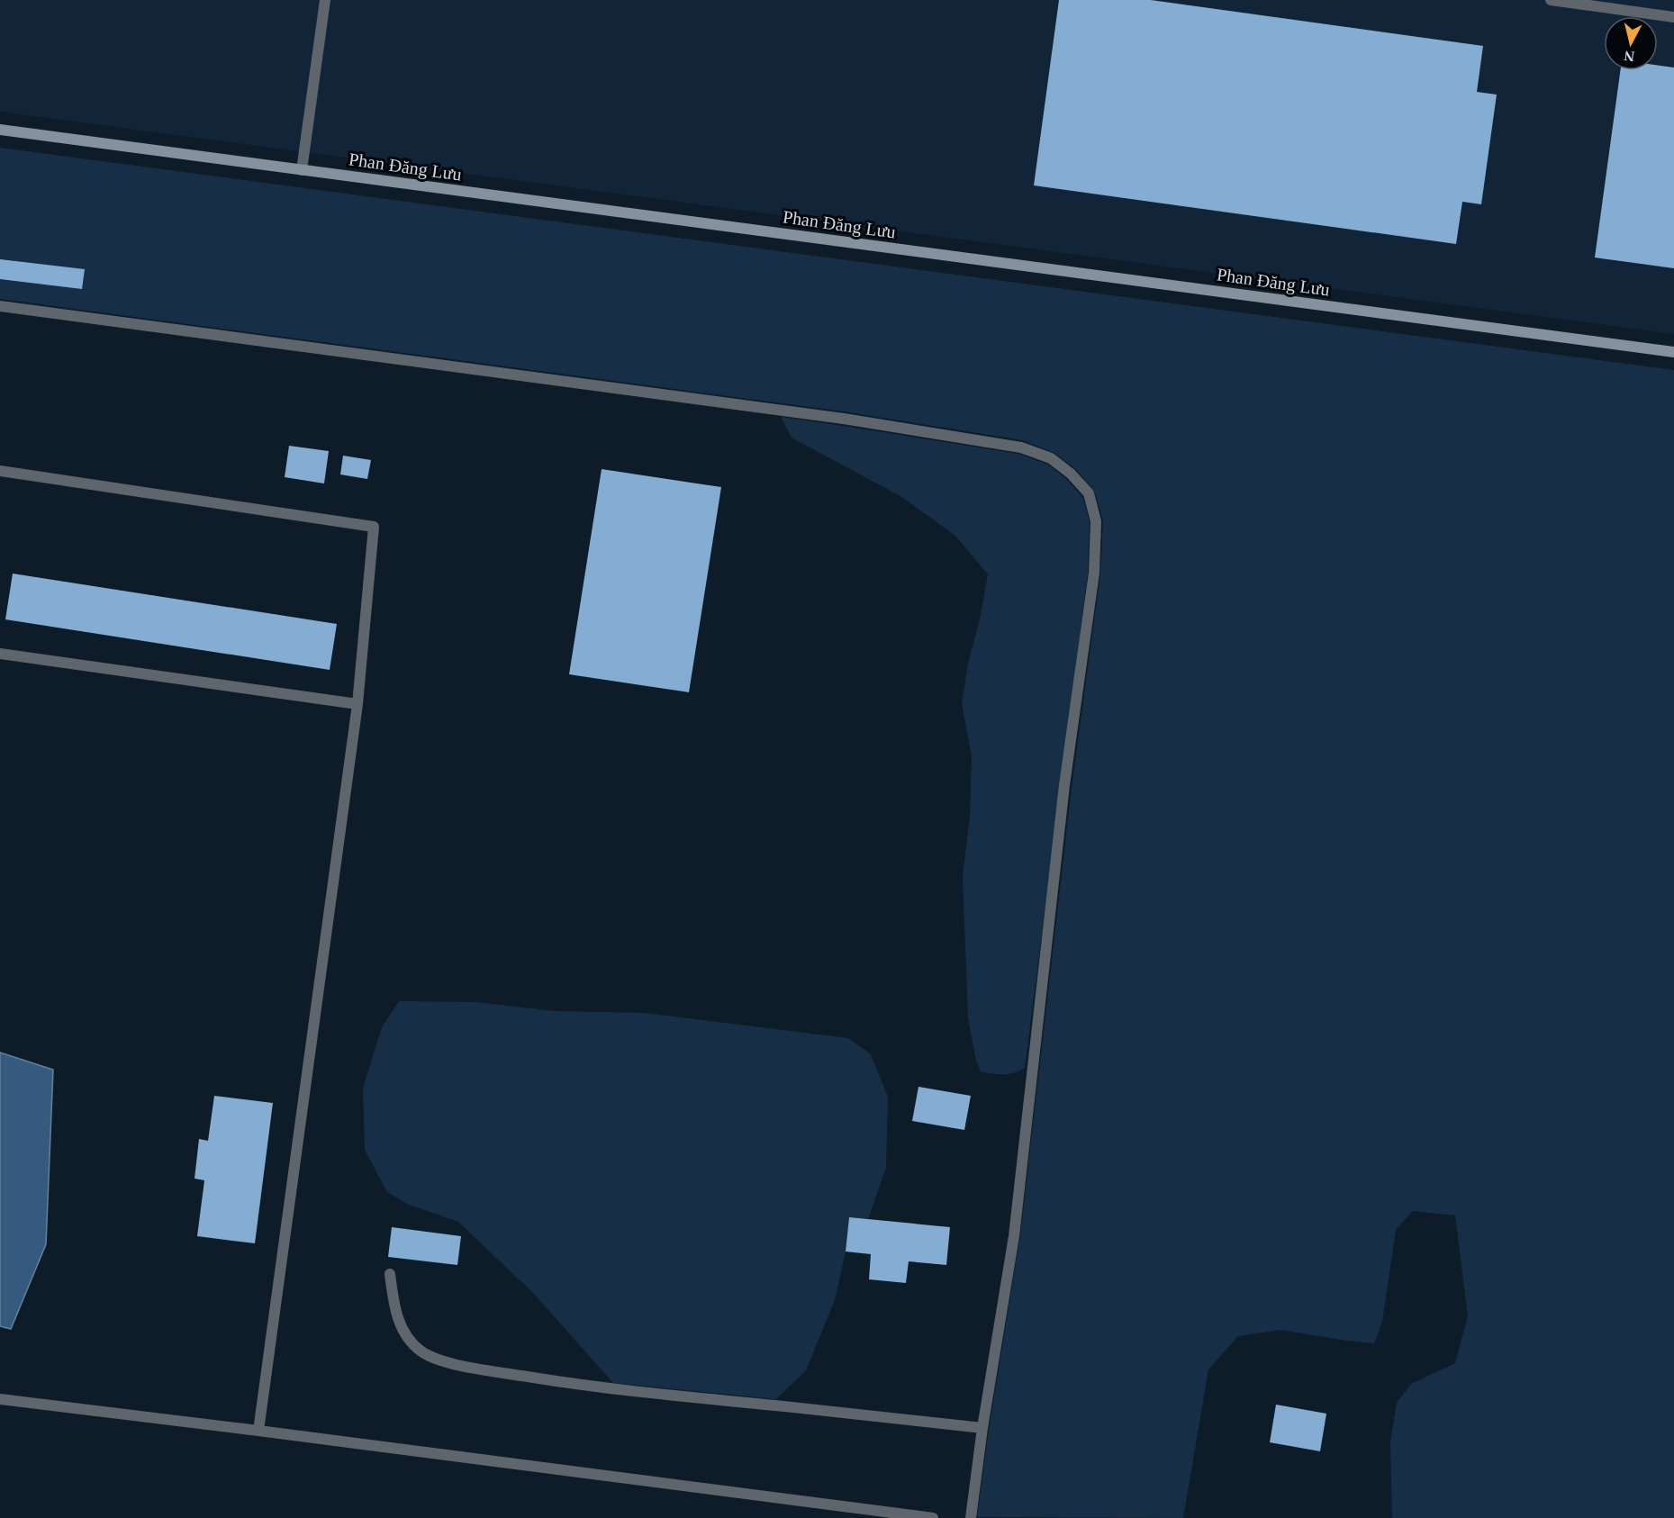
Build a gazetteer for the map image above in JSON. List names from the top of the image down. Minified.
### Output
{"streets":{"street":["Phan Đăng Lưu"]},"north":"bottom"}
